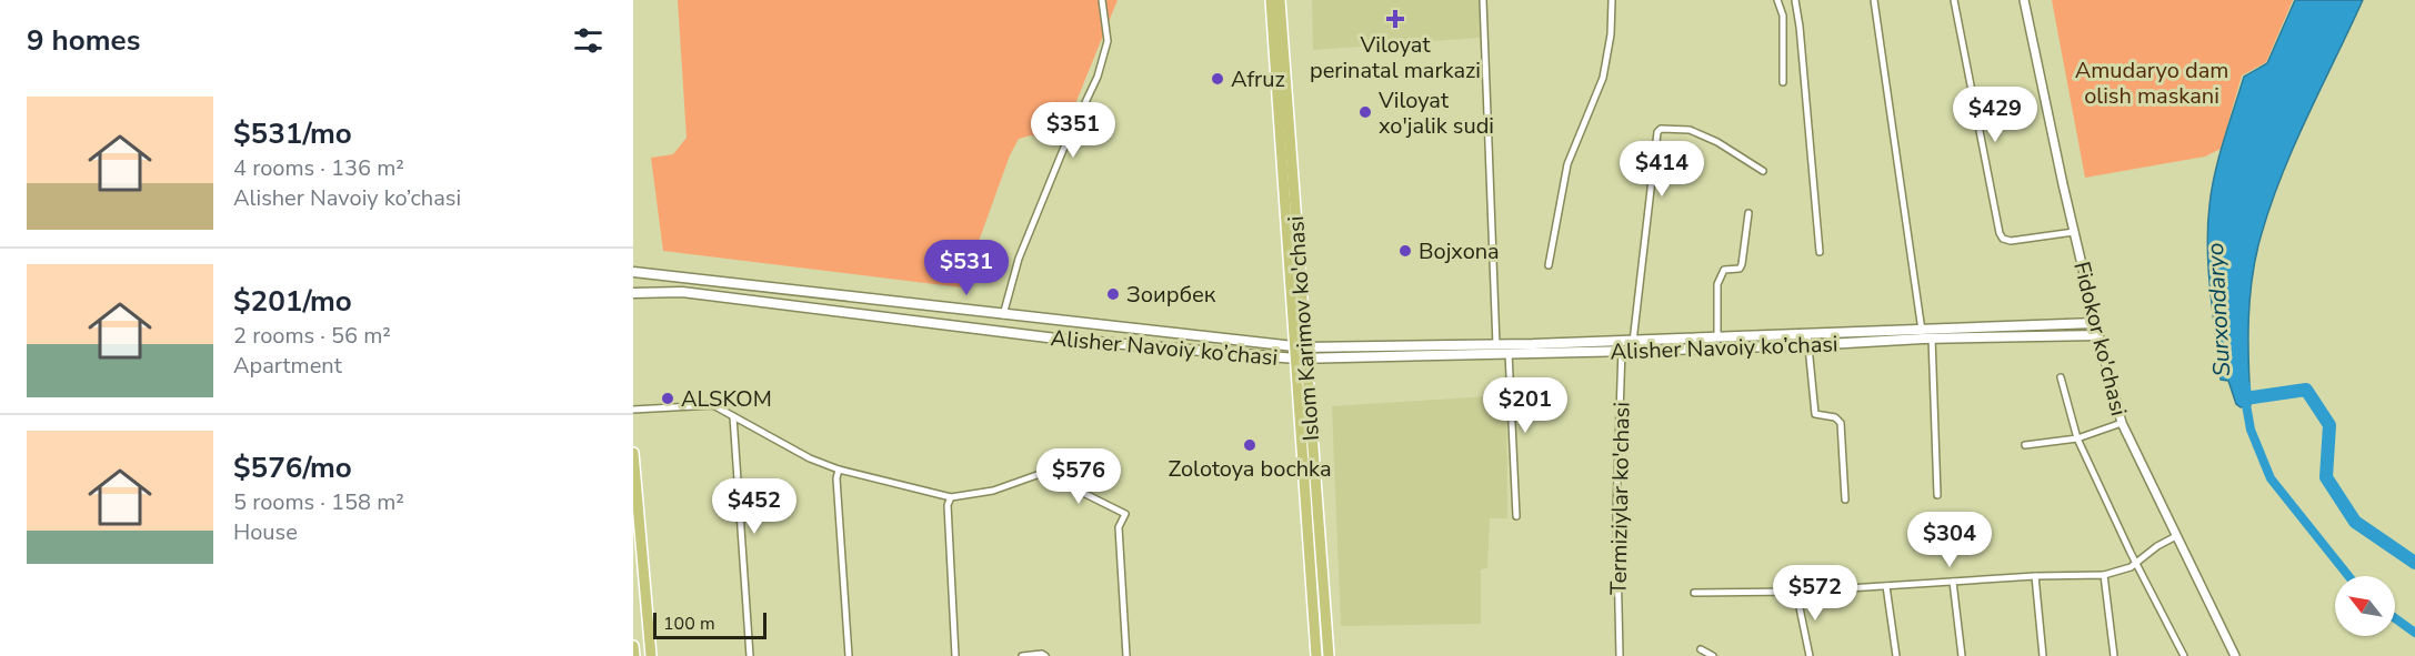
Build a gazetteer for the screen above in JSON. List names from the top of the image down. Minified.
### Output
{"streets":{"main road":["Islom Karimov ko'chasi","Alisher Navoiy ko’chasi"],"street":["Fidokor ko'chasi","Termiziylar ko'chasi"]},"crossings":[["Islom Karimov ko'chasi","Alisher Navoiy ko’chasi"],["Fidokor ko'chasi","Alisher Navoiy ko’chasi"],["Alisher Navoiy ko’chasi","Termiziylar ko'chasi"]],"water":["Surxondaryo"],"parks":["Amudaryo dam olish maskani"],"places":{"health":["Viloyat perinatal markazi"],"other":["Afruz","Viloyat xo'jalik sudi","Bojxona","Зоирбек","ALSKOM","Zolotoya bochka"]},"scale_bar":"100 m","north":"top left","page":{"heading":"9 homes","list":[{"name":"$531/mo","note":"4 rooms · 136 m² · Alisher Navoiy ko’chasi"},{"name":"$201/mo","note":"2 rooms · 56 m² · Apartment"},{"name":"$576/mo","note":"5 rooms · 158 m² · House"}],"price":["$429","$351","$414","$531","$201","$576","$452","$304","$572"],"scale":"100 m"}}
